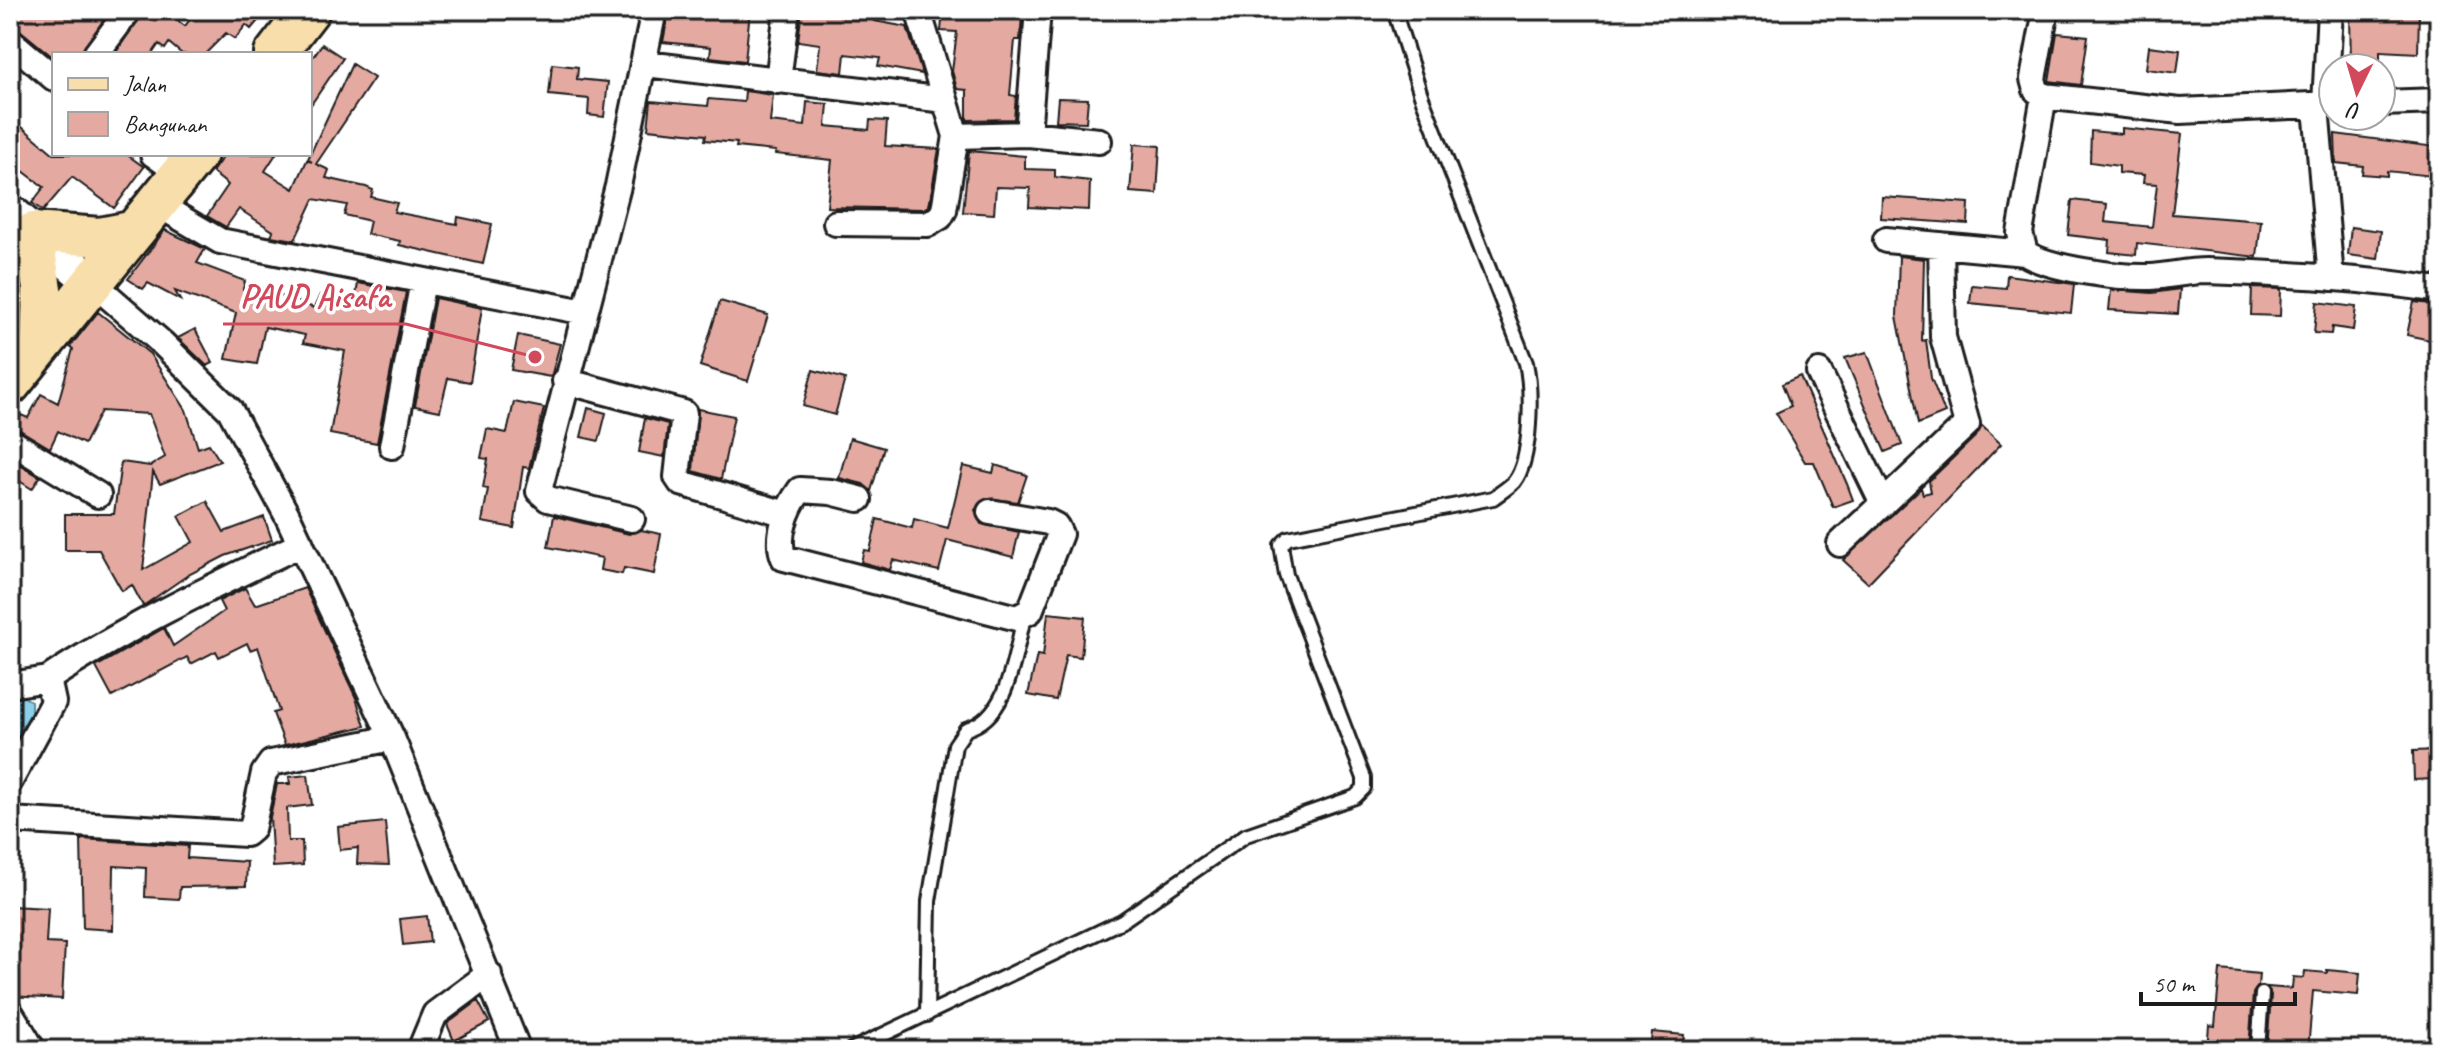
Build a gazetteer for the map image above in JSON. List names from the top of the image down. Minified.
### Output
{"places":["PAUD Aisafa"],"legend":["Jalan","Bangunan"],"scale_bar":"50 m","north":"bottom"}
